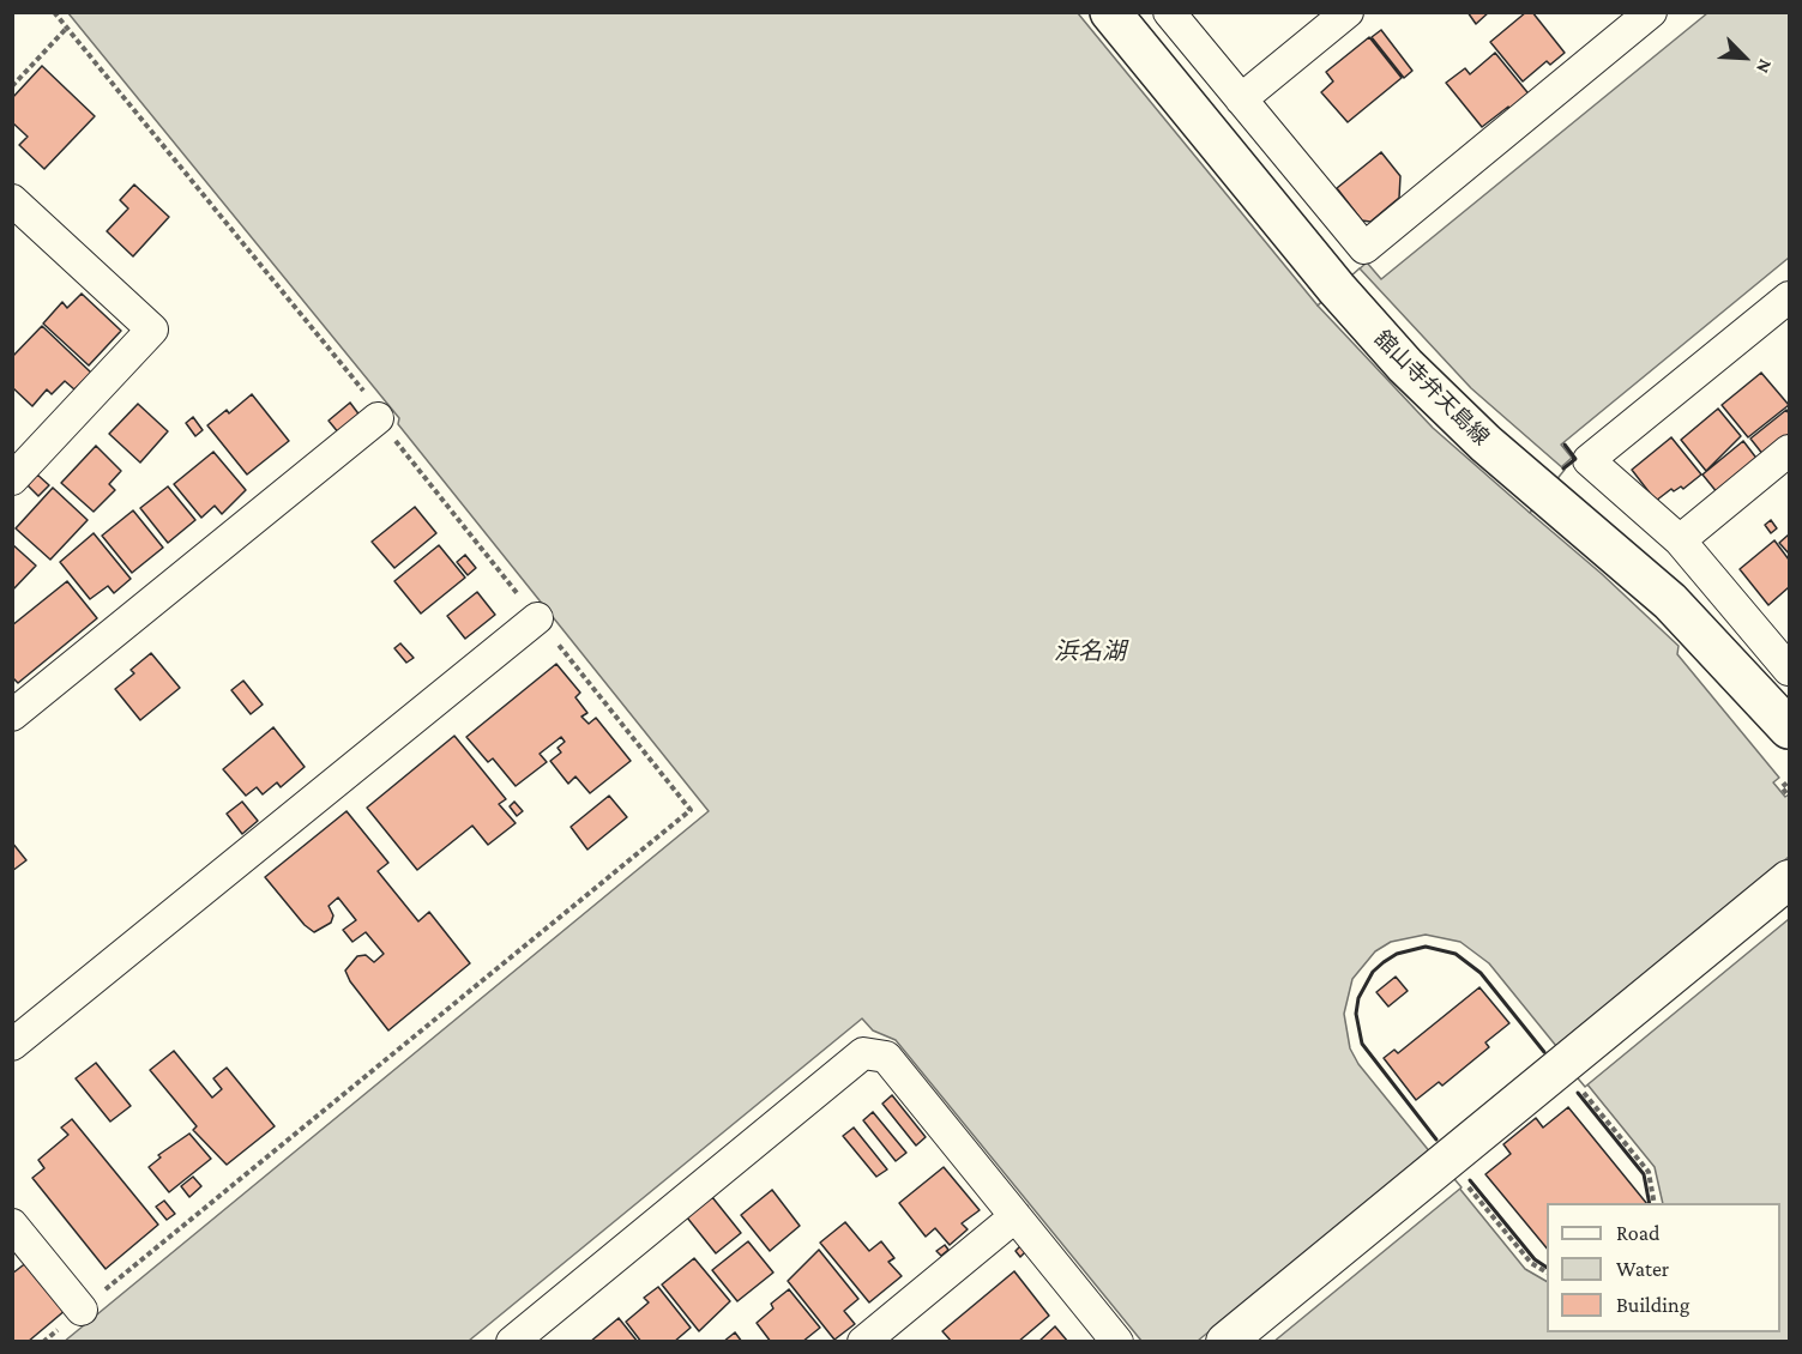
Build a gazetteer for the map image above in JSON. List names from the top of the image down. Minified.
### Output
{"streets":{"main road":["舘山寺弁天島線"]},"water":["浜名湖"],"legend":["Road","Water","Building"],"north":"bottom right"}
